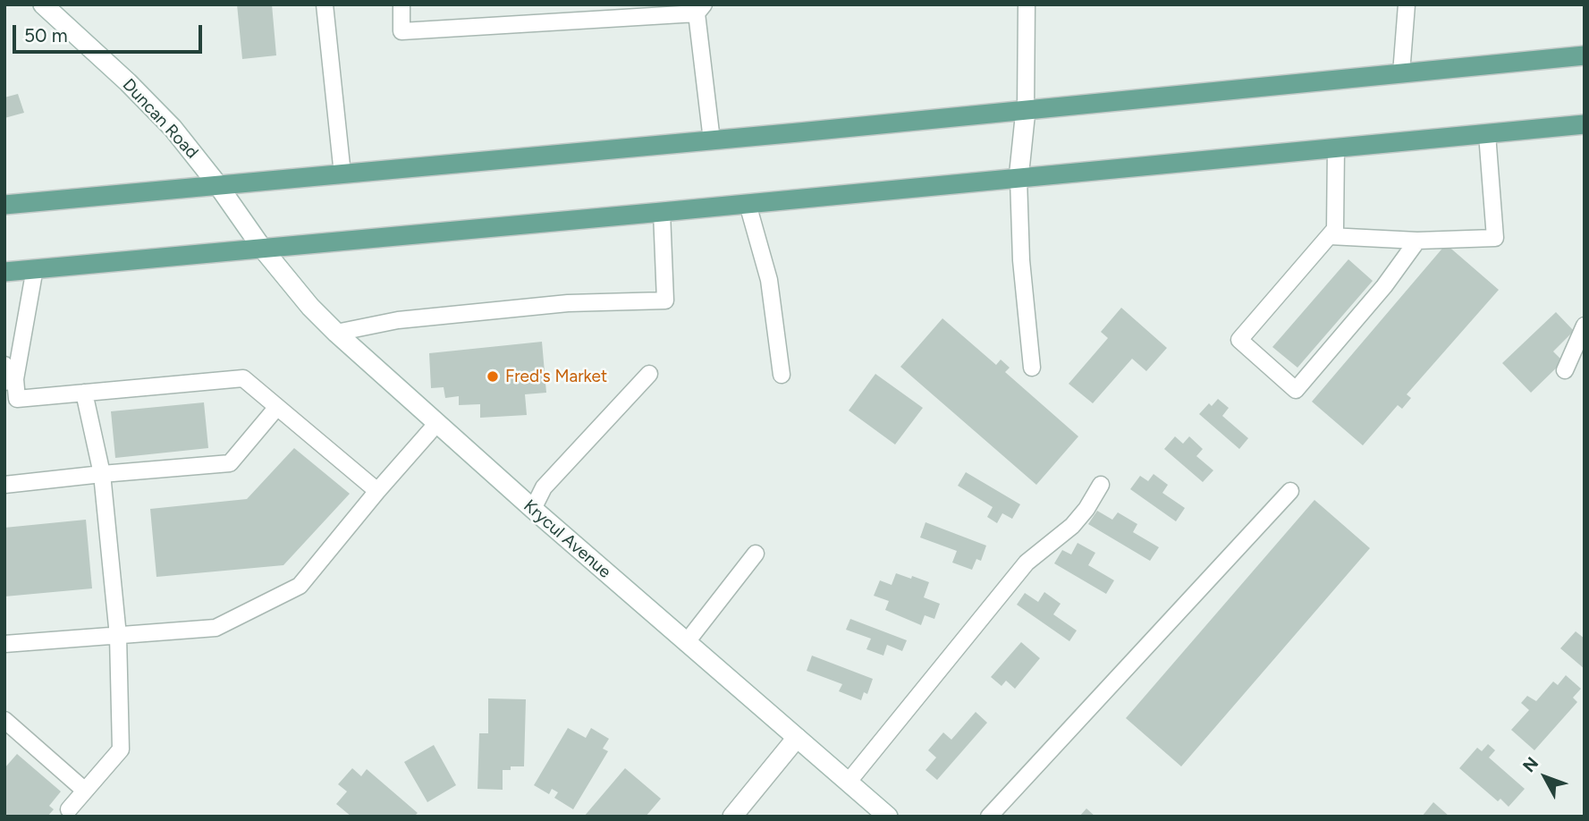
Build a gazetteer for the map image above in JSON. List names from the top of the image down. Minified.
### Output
{"streets":{"street":["Duncan Road","Krycul Avenue"]},"crossings":[["Duncan Road","Krycul Avenue"]],"places":["Fred's Market"],"scale_bar":"50 m","north":"top left"}
